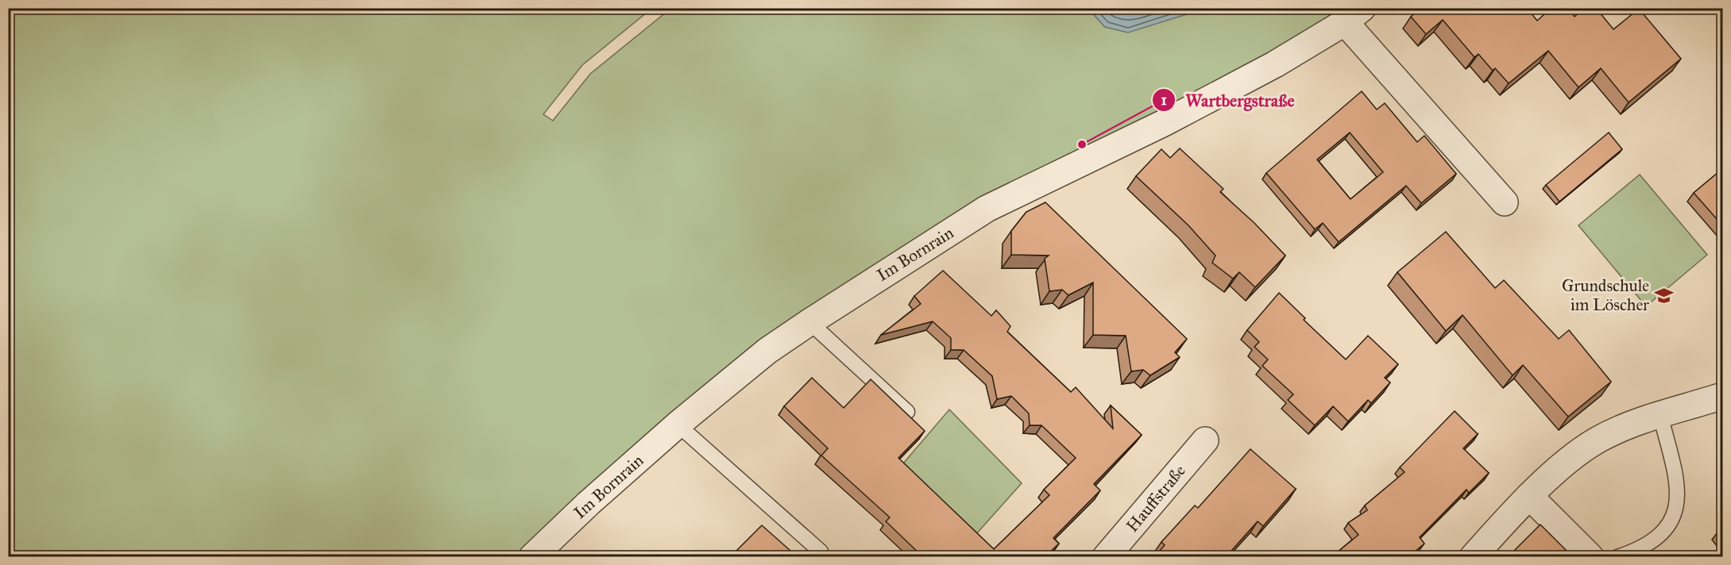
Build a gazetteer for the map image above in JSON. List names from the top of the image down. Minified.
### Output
{"streets":{"street":["Im Bornrain","Hauffstraße"]},"places":{"other":["Wartbergstraße"],"school or university":["Grundschule im Löscher"]}}
